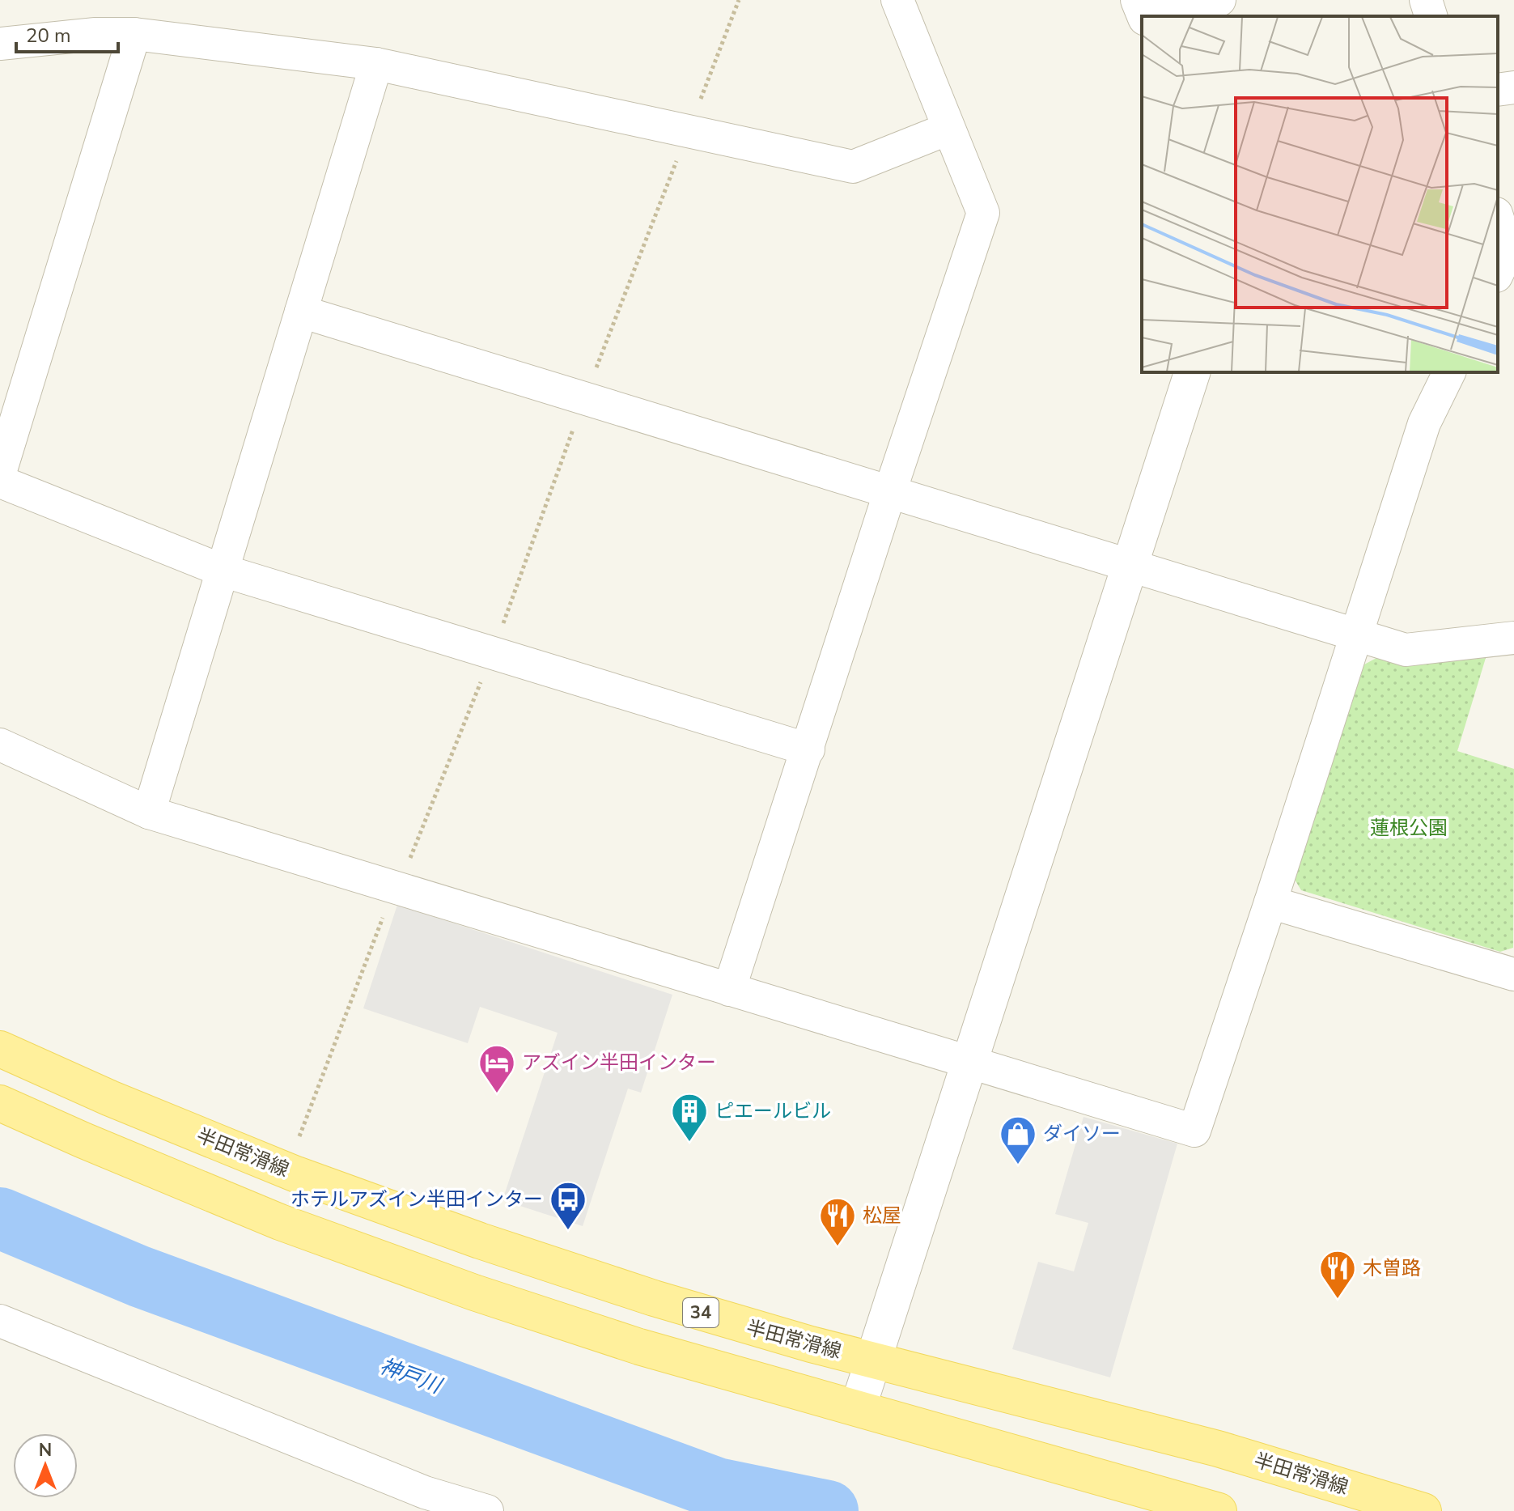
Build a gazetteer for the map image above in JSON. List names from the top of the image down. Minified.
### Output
{"streets":{"main road":["半田常滑線","34"]},"water":["神戸川"],"parks":["蓮根公園"],"places":{"hotel":["アズイン半田インター"],"building":["ピエールビル"],"shop":["ダイソー"],"bus stop":["ホテルアズイン半田インター"],"restaurant":["松屋","木曽路"]},"scale_bar":"20 m","north":"top"}
